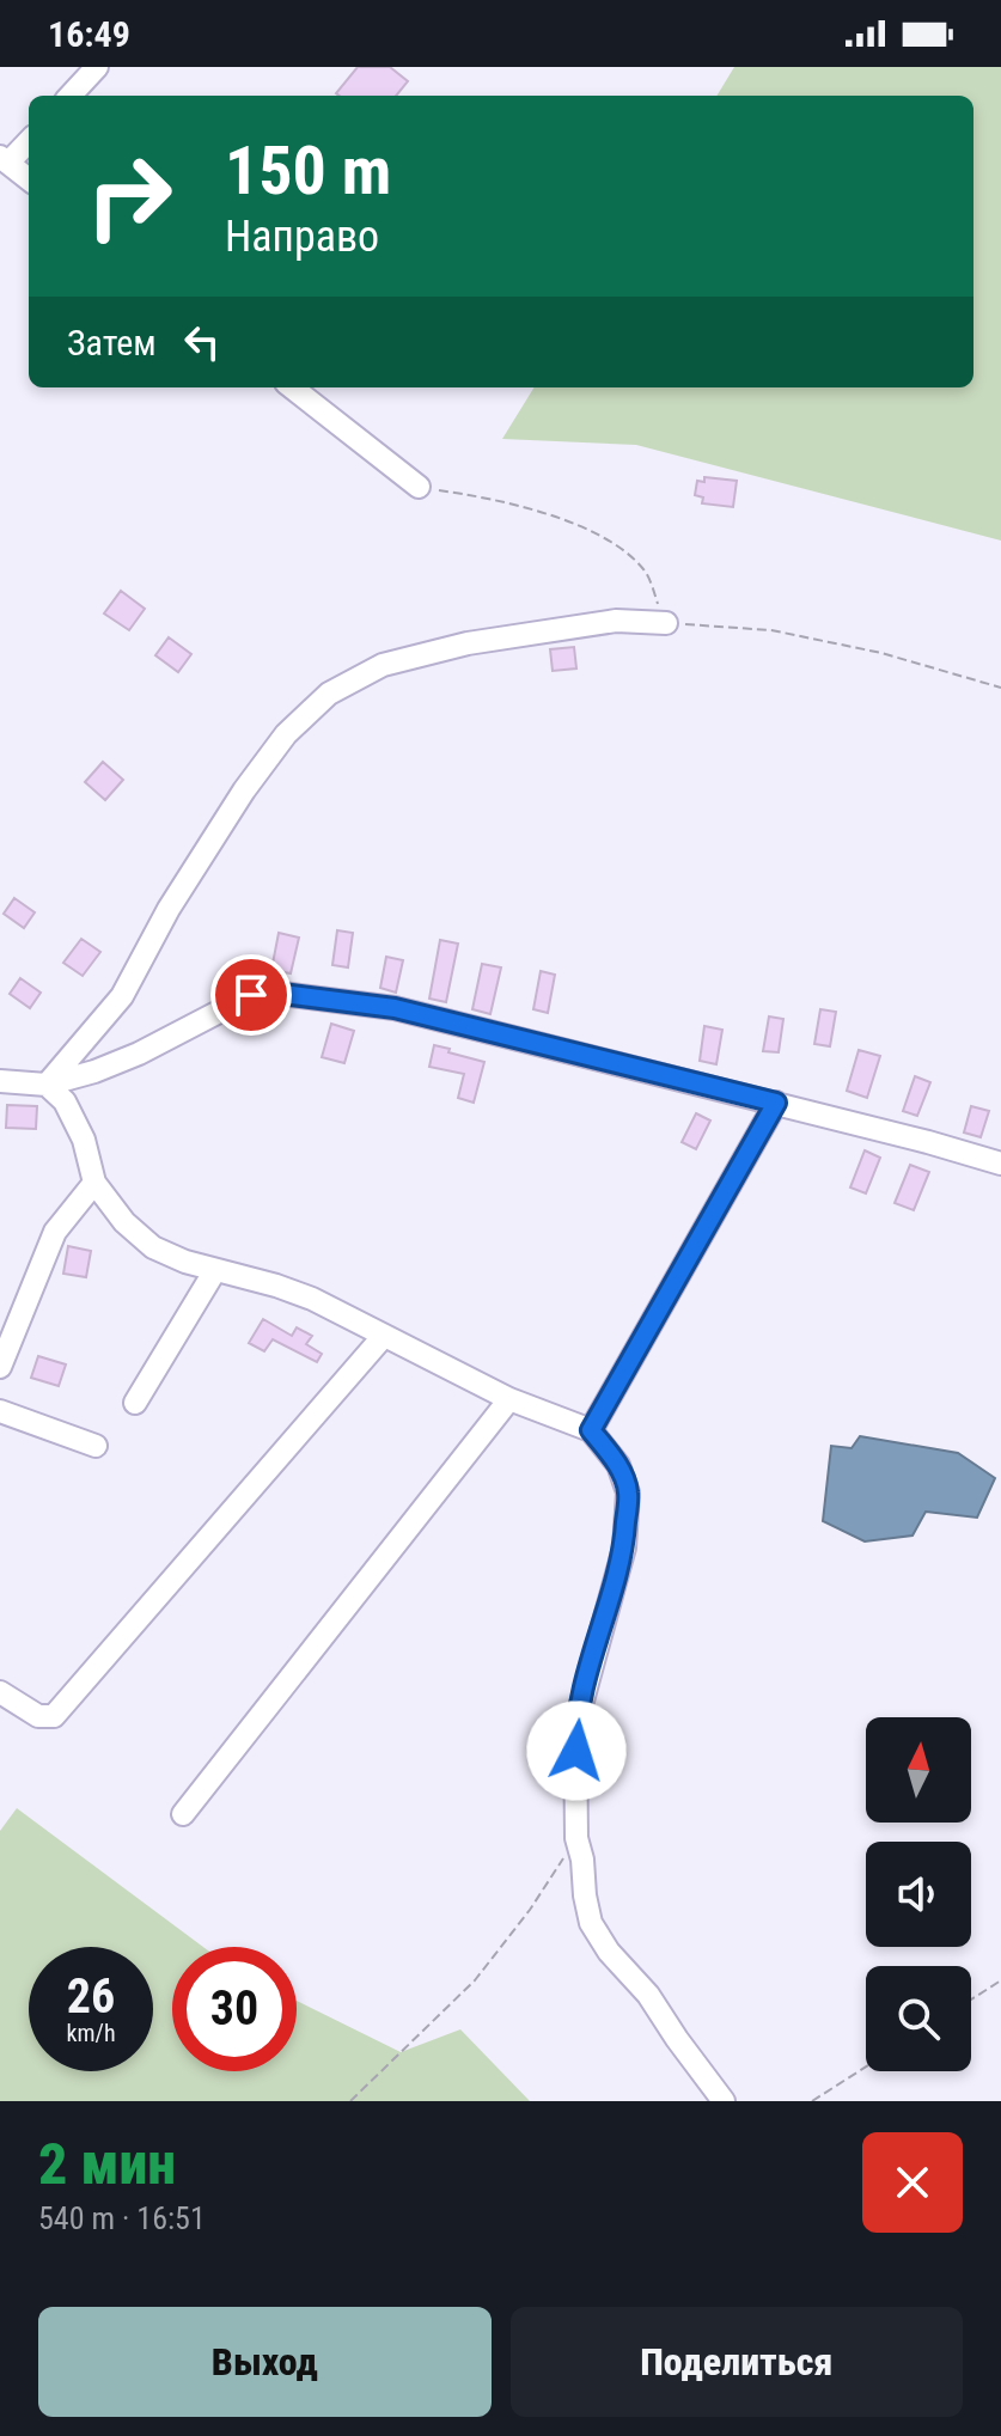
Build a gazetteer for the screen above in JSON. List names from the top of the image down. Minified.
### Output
{"north":"top","page":{"status":"16:49","turn":["150 m","Направо"],"then":"Затем","speed":"26 km/h","limit":"30","heading":["2 мин","540 m · 16:51"],"buttons":["Выход","Поделиться"]}}
